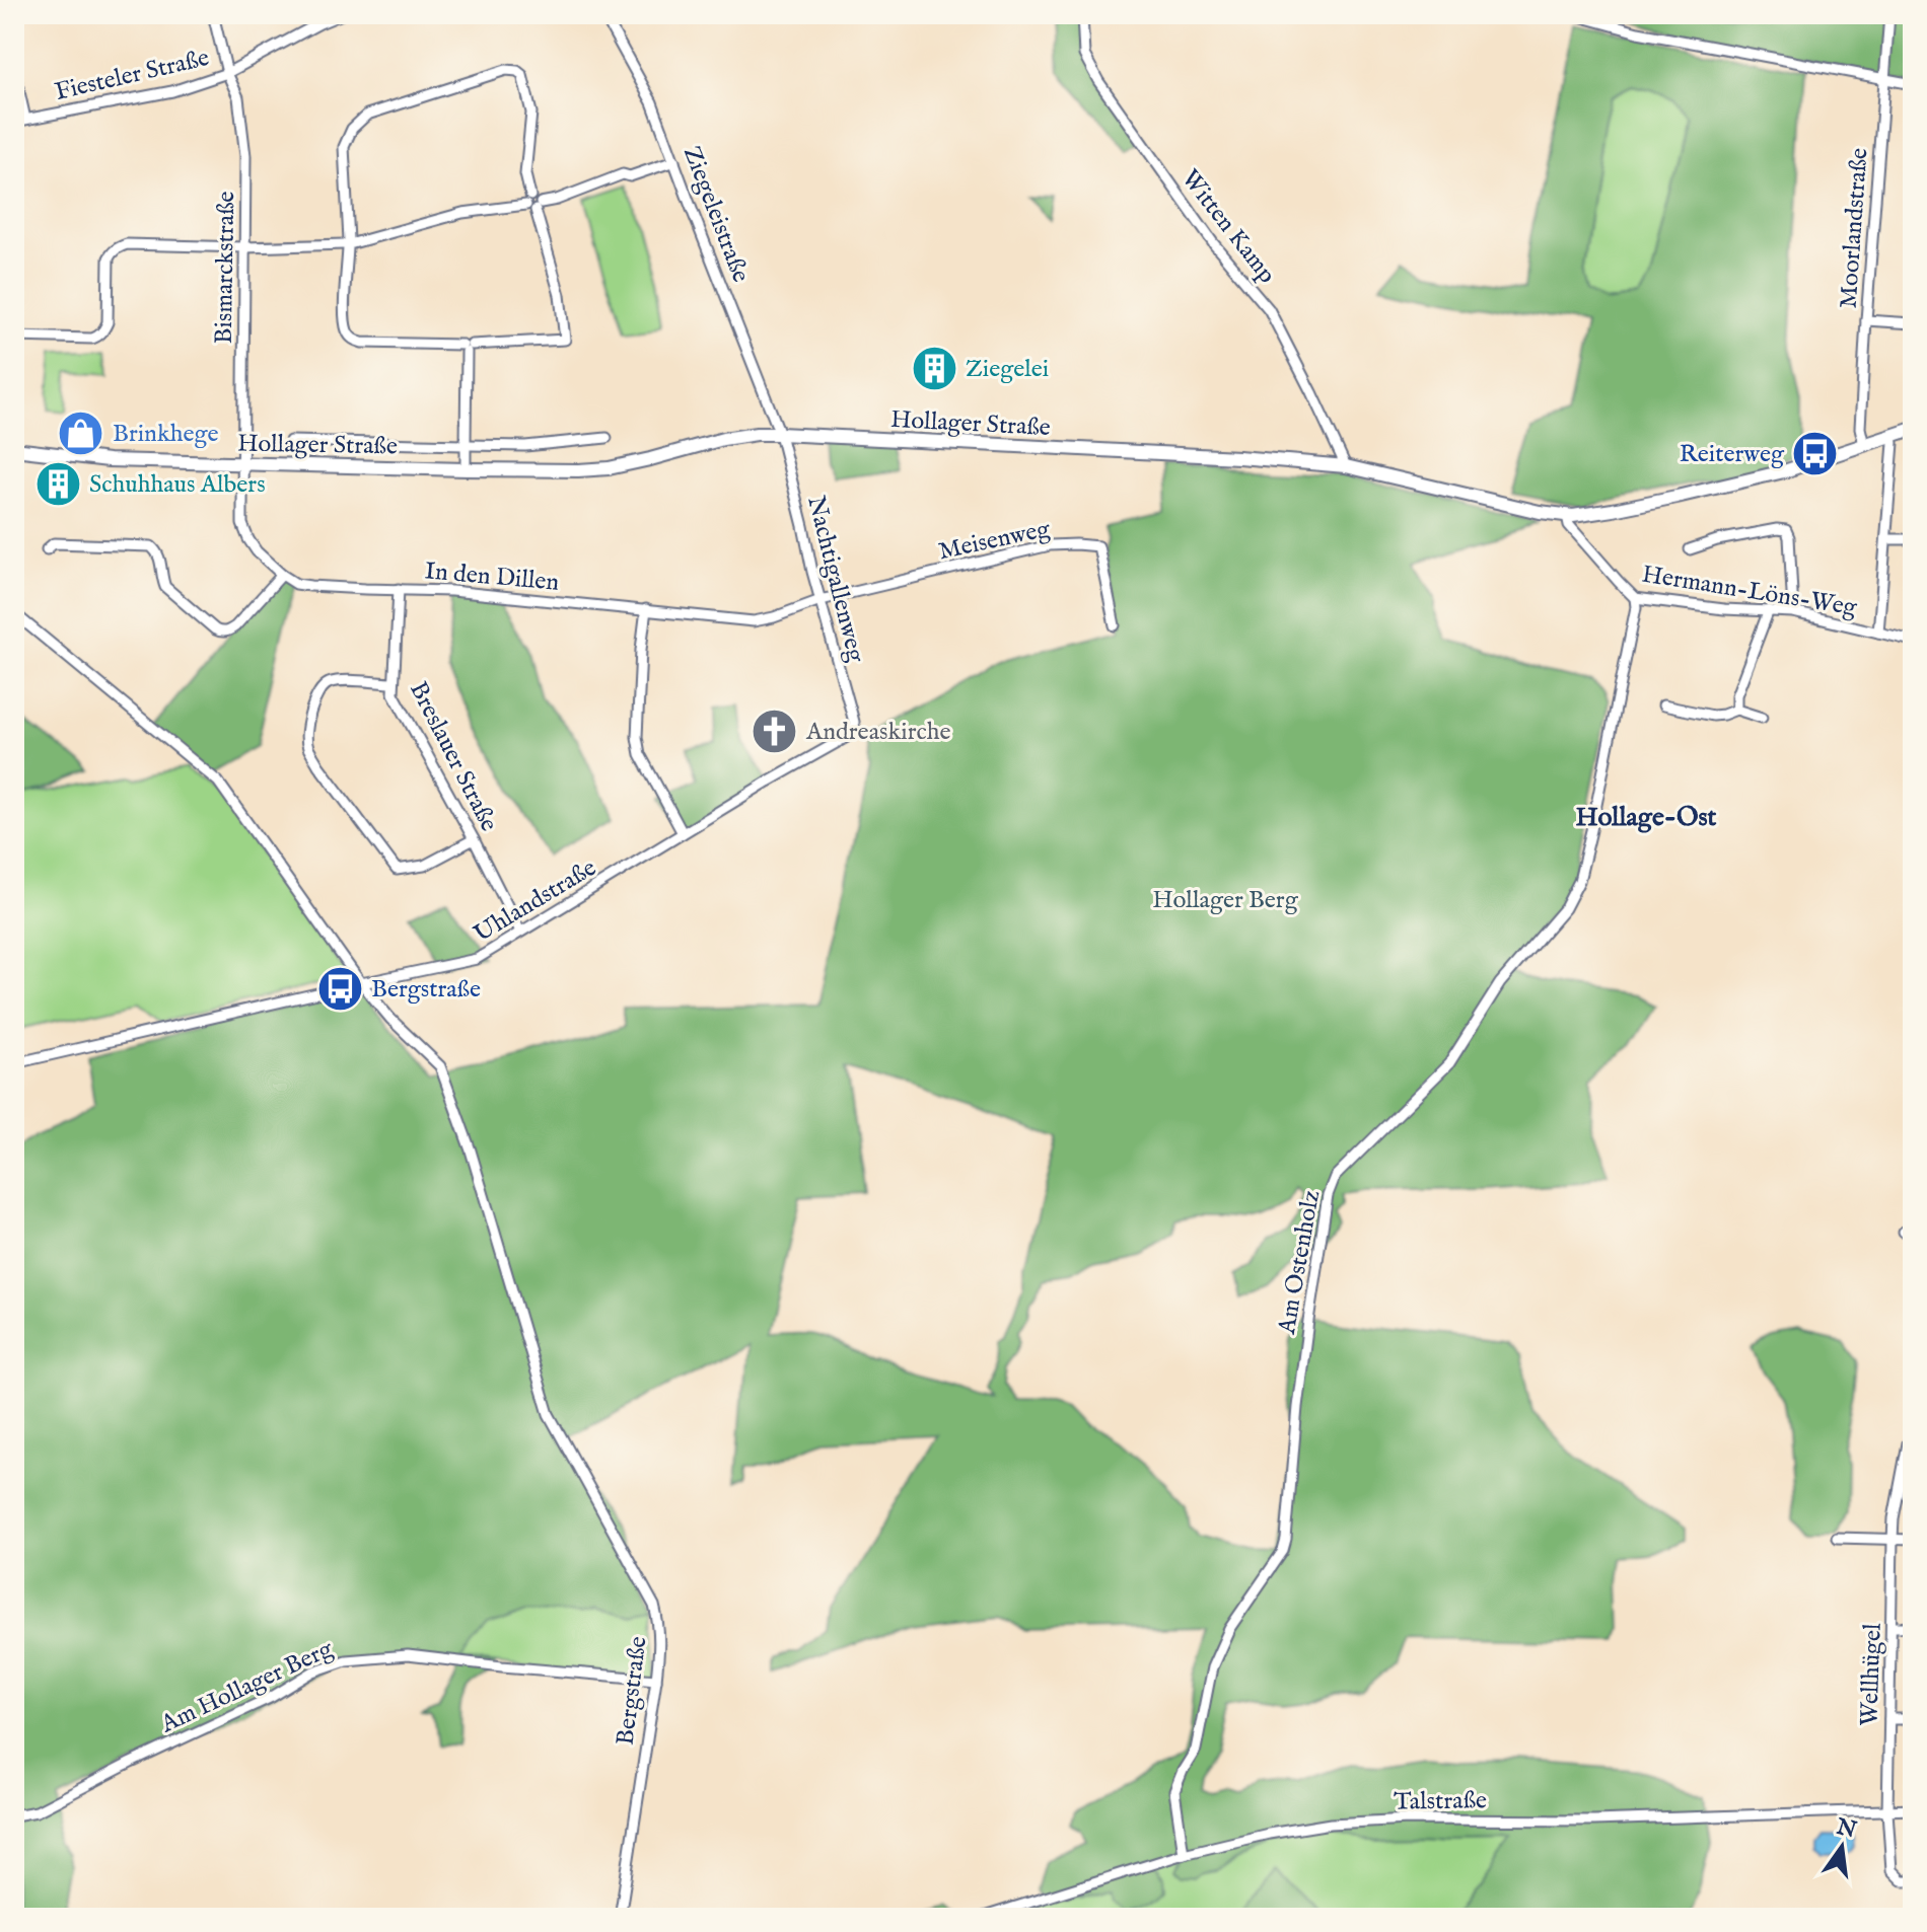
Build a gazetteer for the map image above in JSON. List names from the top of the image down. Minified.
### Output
{"streets":{"main road":["Hollager Straße"],"street":["Fiesteler Straße","Ziegeleistraße","Witten Kamp","Moorlandstraße","Bismarckstraße","Meisenweg","In den Dillen","Nachtigallenweg","Hermann-Löns-Weg","Breslauer Straße","Uhlandstraße","Am Ostenholz","Wellhügel","Am Hollager Berg","Bergstraße","Talstraße"]},"crossings":[["Fiesteler Straße","Bismarckstraße"],["Ziegeleistraße","Hollager Straße"],["Ziegeleistraße","Nachtigallenweg"],["Witten Kamp","Hollager Straße"],["Moorlandstraße","Hollager Straße"],["Bismarckstraße","Hollager Straße"],["Bismarckstraße","In den Dillen"],["Hollager Straße","In den Dillen"],["Hollager Straße","Nachtigallenweg"],["Hollager Straße","Hermann-Löns-Weg"],["Meisenweg","In den Dillen"],["Meisenweg","Nachtigallenweg"],["In den Dillen","Nachtigallenweg"],["In den Dillen","Breslauer Straße"],["Nachtigallenweg","Uhlandstraße"],["Hermann-Löns-Weg","Am Ostenholz"],["Breslauer Straße","Uhlandstraße"],["Uhlandstraße","Bergstraße"],["Am Ostenholz","Talstraße"],["Wellhügel","Talstraße"],["Am Hollager Berg","Bergstraße"]],"districts":["Hollage-Ost"],"parks":["Hollager Berg"],"places":{"building":["Ziegelei","Schuhhaus Albers"],"shop":["Brinkhege"],"bus stop":["Reiterweg","Bergstraße"],"church":["Andreaskirche"]},"north":"top"}
